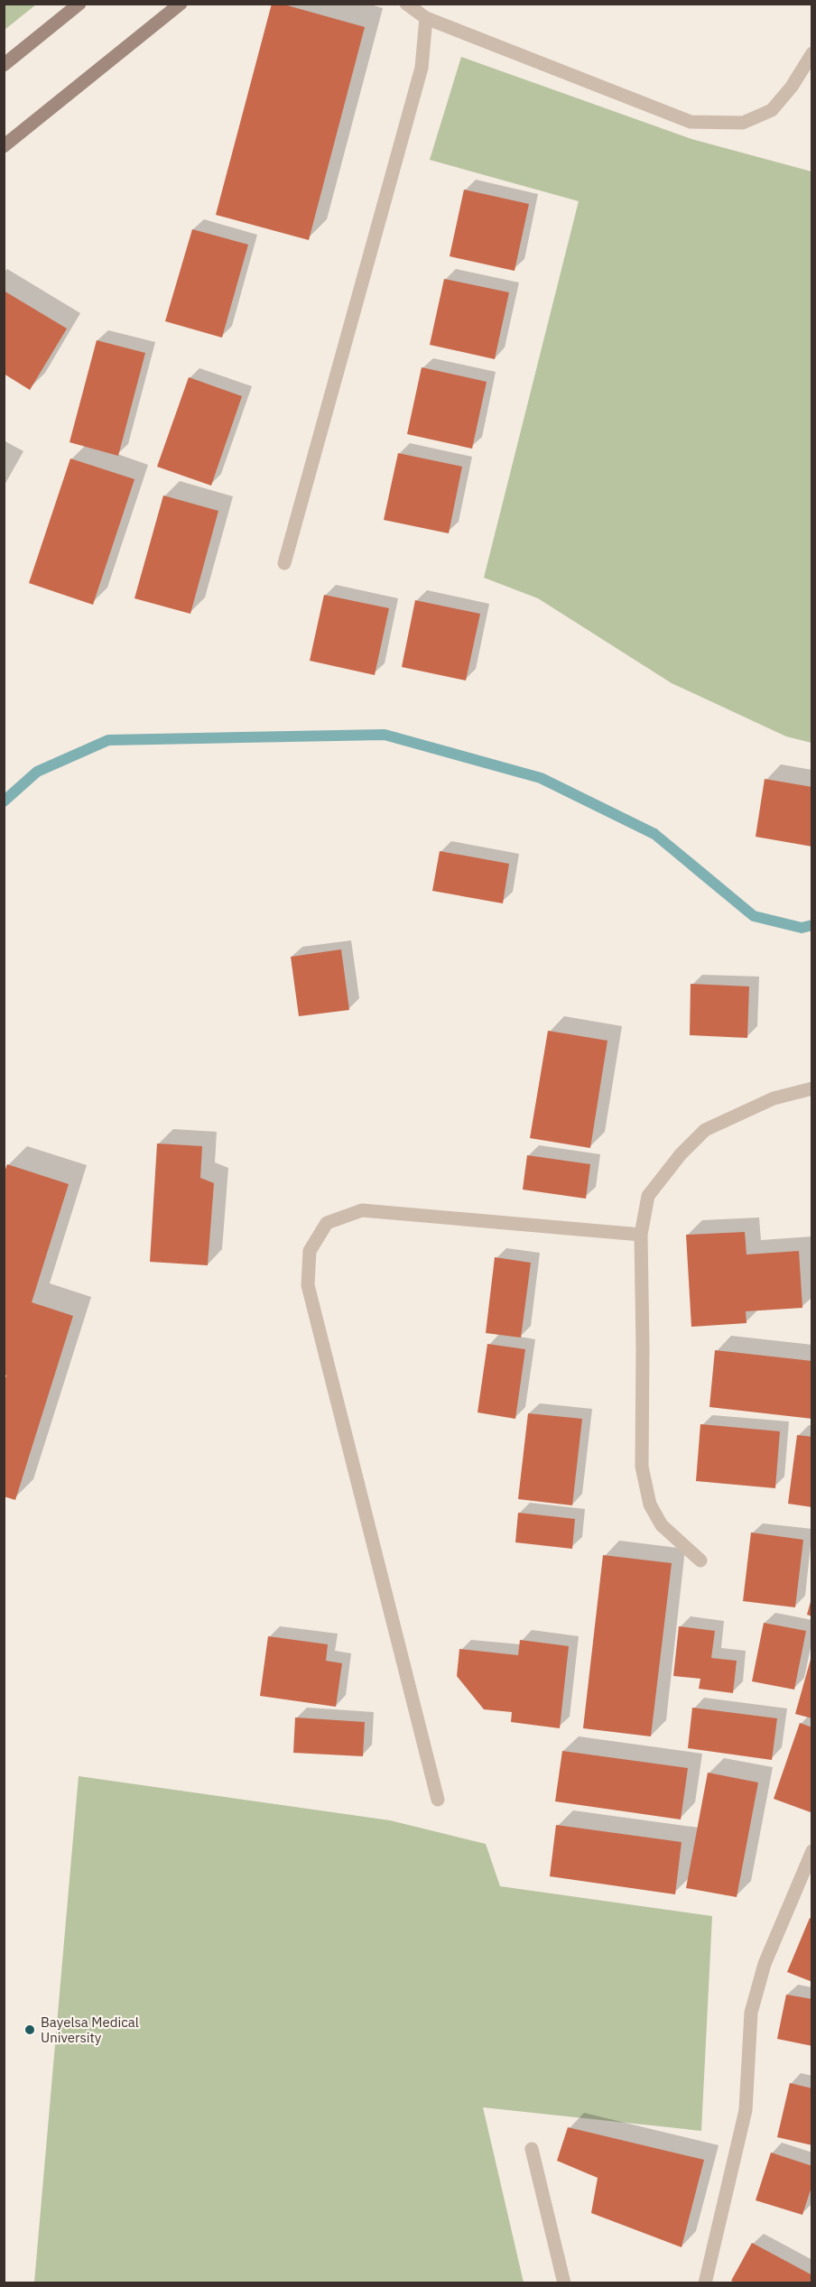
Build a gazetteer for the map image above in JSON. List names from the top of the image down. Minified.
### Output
{"places":["Bayelsa Medical University"]}
